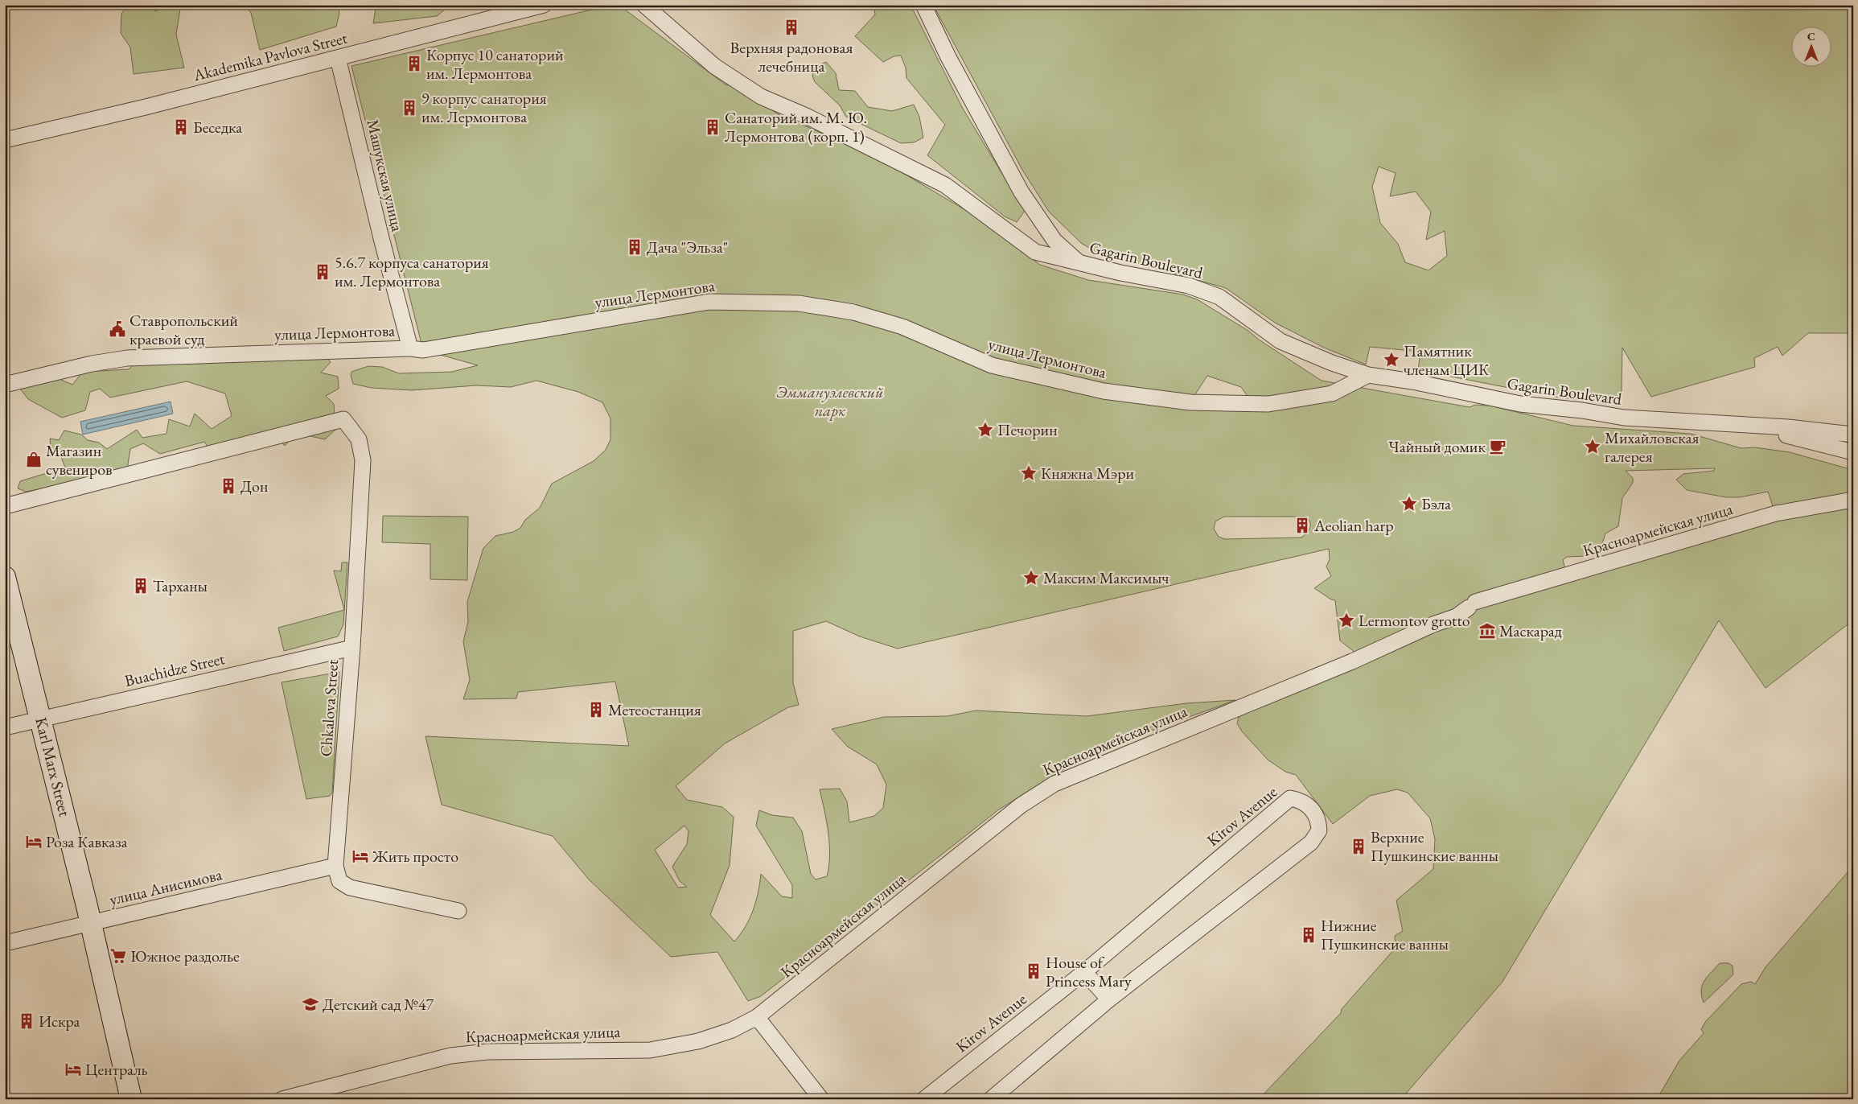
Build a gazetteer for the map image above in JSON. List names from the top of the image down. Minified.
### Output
{"streets":{"street":["Akademika Pavlova Street","Машукская улица","Gagarin Boulevard","улица Лермонтова","Красноармейская улица","Buachidze Street","Chkalova Street","Karl Marx Street","Kirov Avenue","улица Анисимова"]},"crossings":[["Akademika Pavlova Street","Машукская улица"],["Машукская улица","улица Лермонтова"],["Gagarin Boulevard","улица Лермонтова"],["Buachidze Street","Chkalova Street"],["Buachidze Street","Karl Marx Street"],["Chkalova Street","улица Анисимова"],["Karl Marx Street","улица Анисимова"]],"parks":["Эммануэлевский парк"],"places":{"building":["Верхняя радоновая лечебница","Корпус 10 санаторий им. Лермонтова","9 корпус санатория им. Лермонтова","Беседка","Санаторий им. М. Ю. Лермонтова (корп. 1)","Дача \"Эльза\"","5.6.7 корпуса санатория им. Лермонтова","Дон","Aeolian harp","Тарханы","Метеостанция","Верхние Пушкинские ванны","Нижние Пушкинские ванны","House of Princess Mary","Искра"],"public building":["Ставропольский краевой суд"],"place":["Памятник членам ЦИК","Печорин","Михайловская галерея","Княжна Мэри","Бэла","Максим Максимыч","Lermontov grotto"],"cafe":["Чайный домик"],"shop":["Магазин сувениров"],"museum":["Маскарад"],"hotel":["Роза Кавказа","Жить просто","Централь"],"supermarket":["Южное раздолье"],"school or university":["Детский сад №47"]},"north":"top"}
